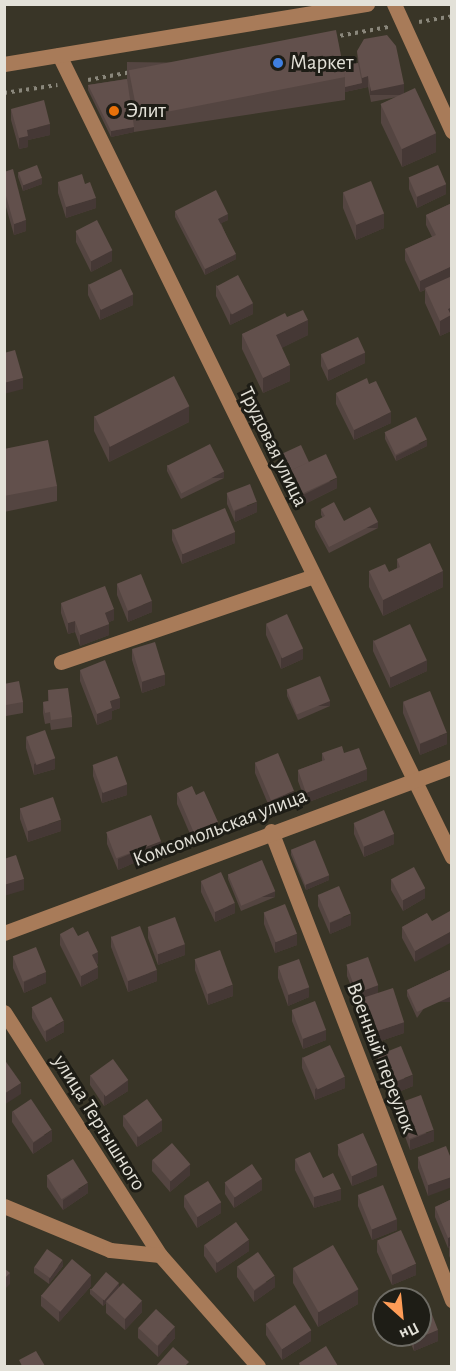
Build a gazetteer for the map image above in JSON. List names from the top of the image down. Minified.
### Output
{"streets":{"street":["Трудовая улица","Комсомольская улица","Военный переулок","улица Тертышного"]},"crossings":[["Трудовая улица","Комсомольская улица"],["Комсомольская улица","Военный переулок"]],"places":["Маркет","Элит"],"north":"bottom right"}
